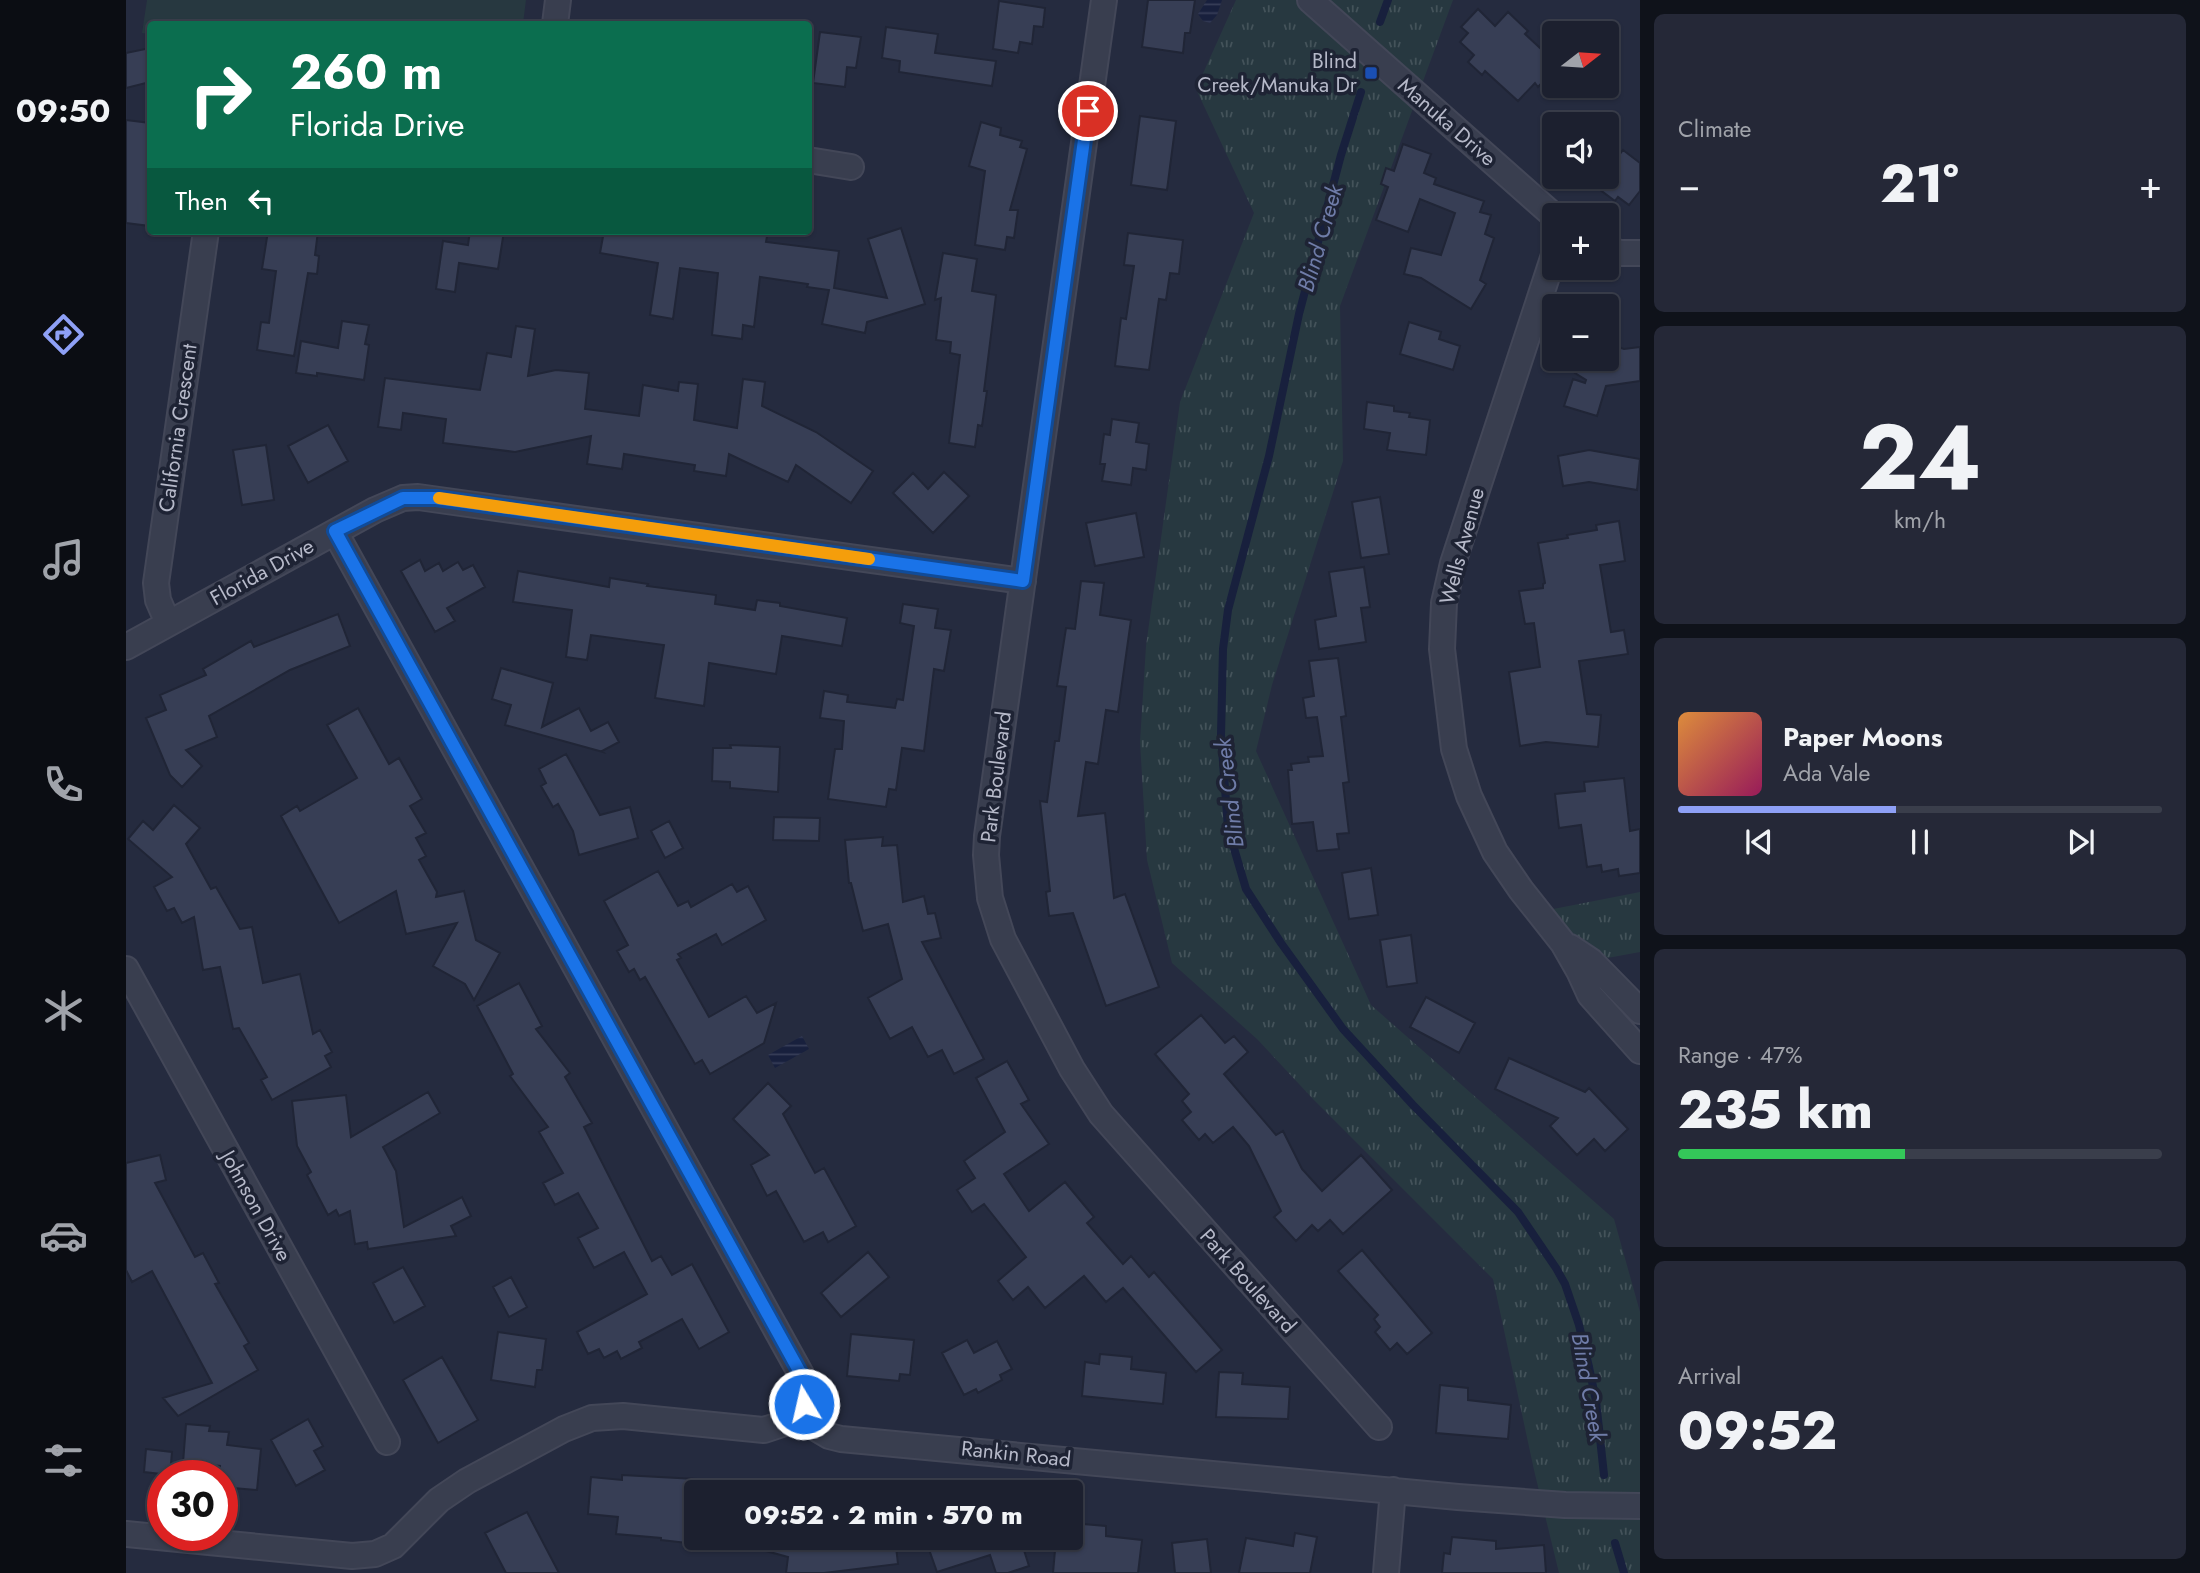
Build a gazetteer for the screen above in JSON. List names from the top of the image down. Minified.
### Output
{"streets":{"street":["Manuka Drive","California Crescent","Wells Avenue","Florida Drive","Park Boulevard","Johnson Drive","Rankin Road"]},"crossings":[["California Crescent","Florida Drive"],["Florida Drive","Park Boulevard"]],"water":["Blind Creek"],"places":{"transit":["Blind Creek/Manuka Dr"]},"north":"right","page":{"tabs":"09:50","tile":["Climate",["24","km/h"],["Range · 47%","235 km"],["Arrival","09:52"]],"map_buttons":["+","−"],"turn":["260 m","Florida Drive"],"heat":["−","21°","+"],"then":"Then","song":["Paper Moons","Ada Vale"],"limit":"30","trip":"09:52 · 2 min · 570 m"}}
